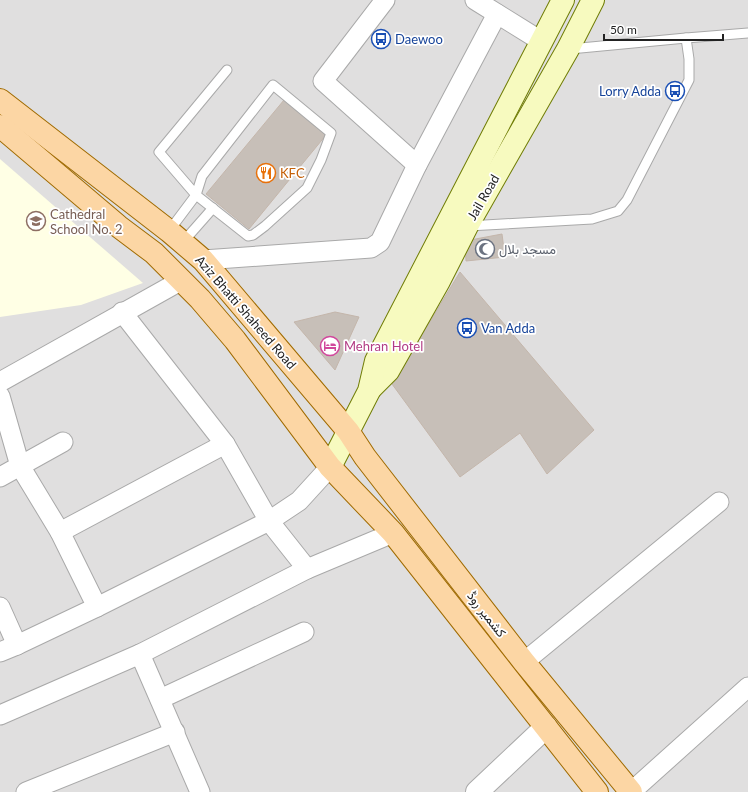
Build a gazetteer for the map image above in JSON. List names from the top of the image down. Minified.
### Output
{"streets":{"main road":["Jail Road","Aziz Bhatti Shaheed Road","کشمیر روڈ"]},"crossings":[["Jail Road","Aziz Bhatti Shaheed Road"],["Jail Road","کشمیر روڈ"],["Aziz Bhatti Shaheed Road","کشمیر روڈ"]],"places":{"bus stop":["Daewoo","Lorry Adda","Van Adda"],"restaurant":["KFC"],"school or university":["Cathedral School No. 2"],"mosque":["مسجد بلال"],"hotel":["Mehran Hotel"]},"scale_bar":"50 m"}
